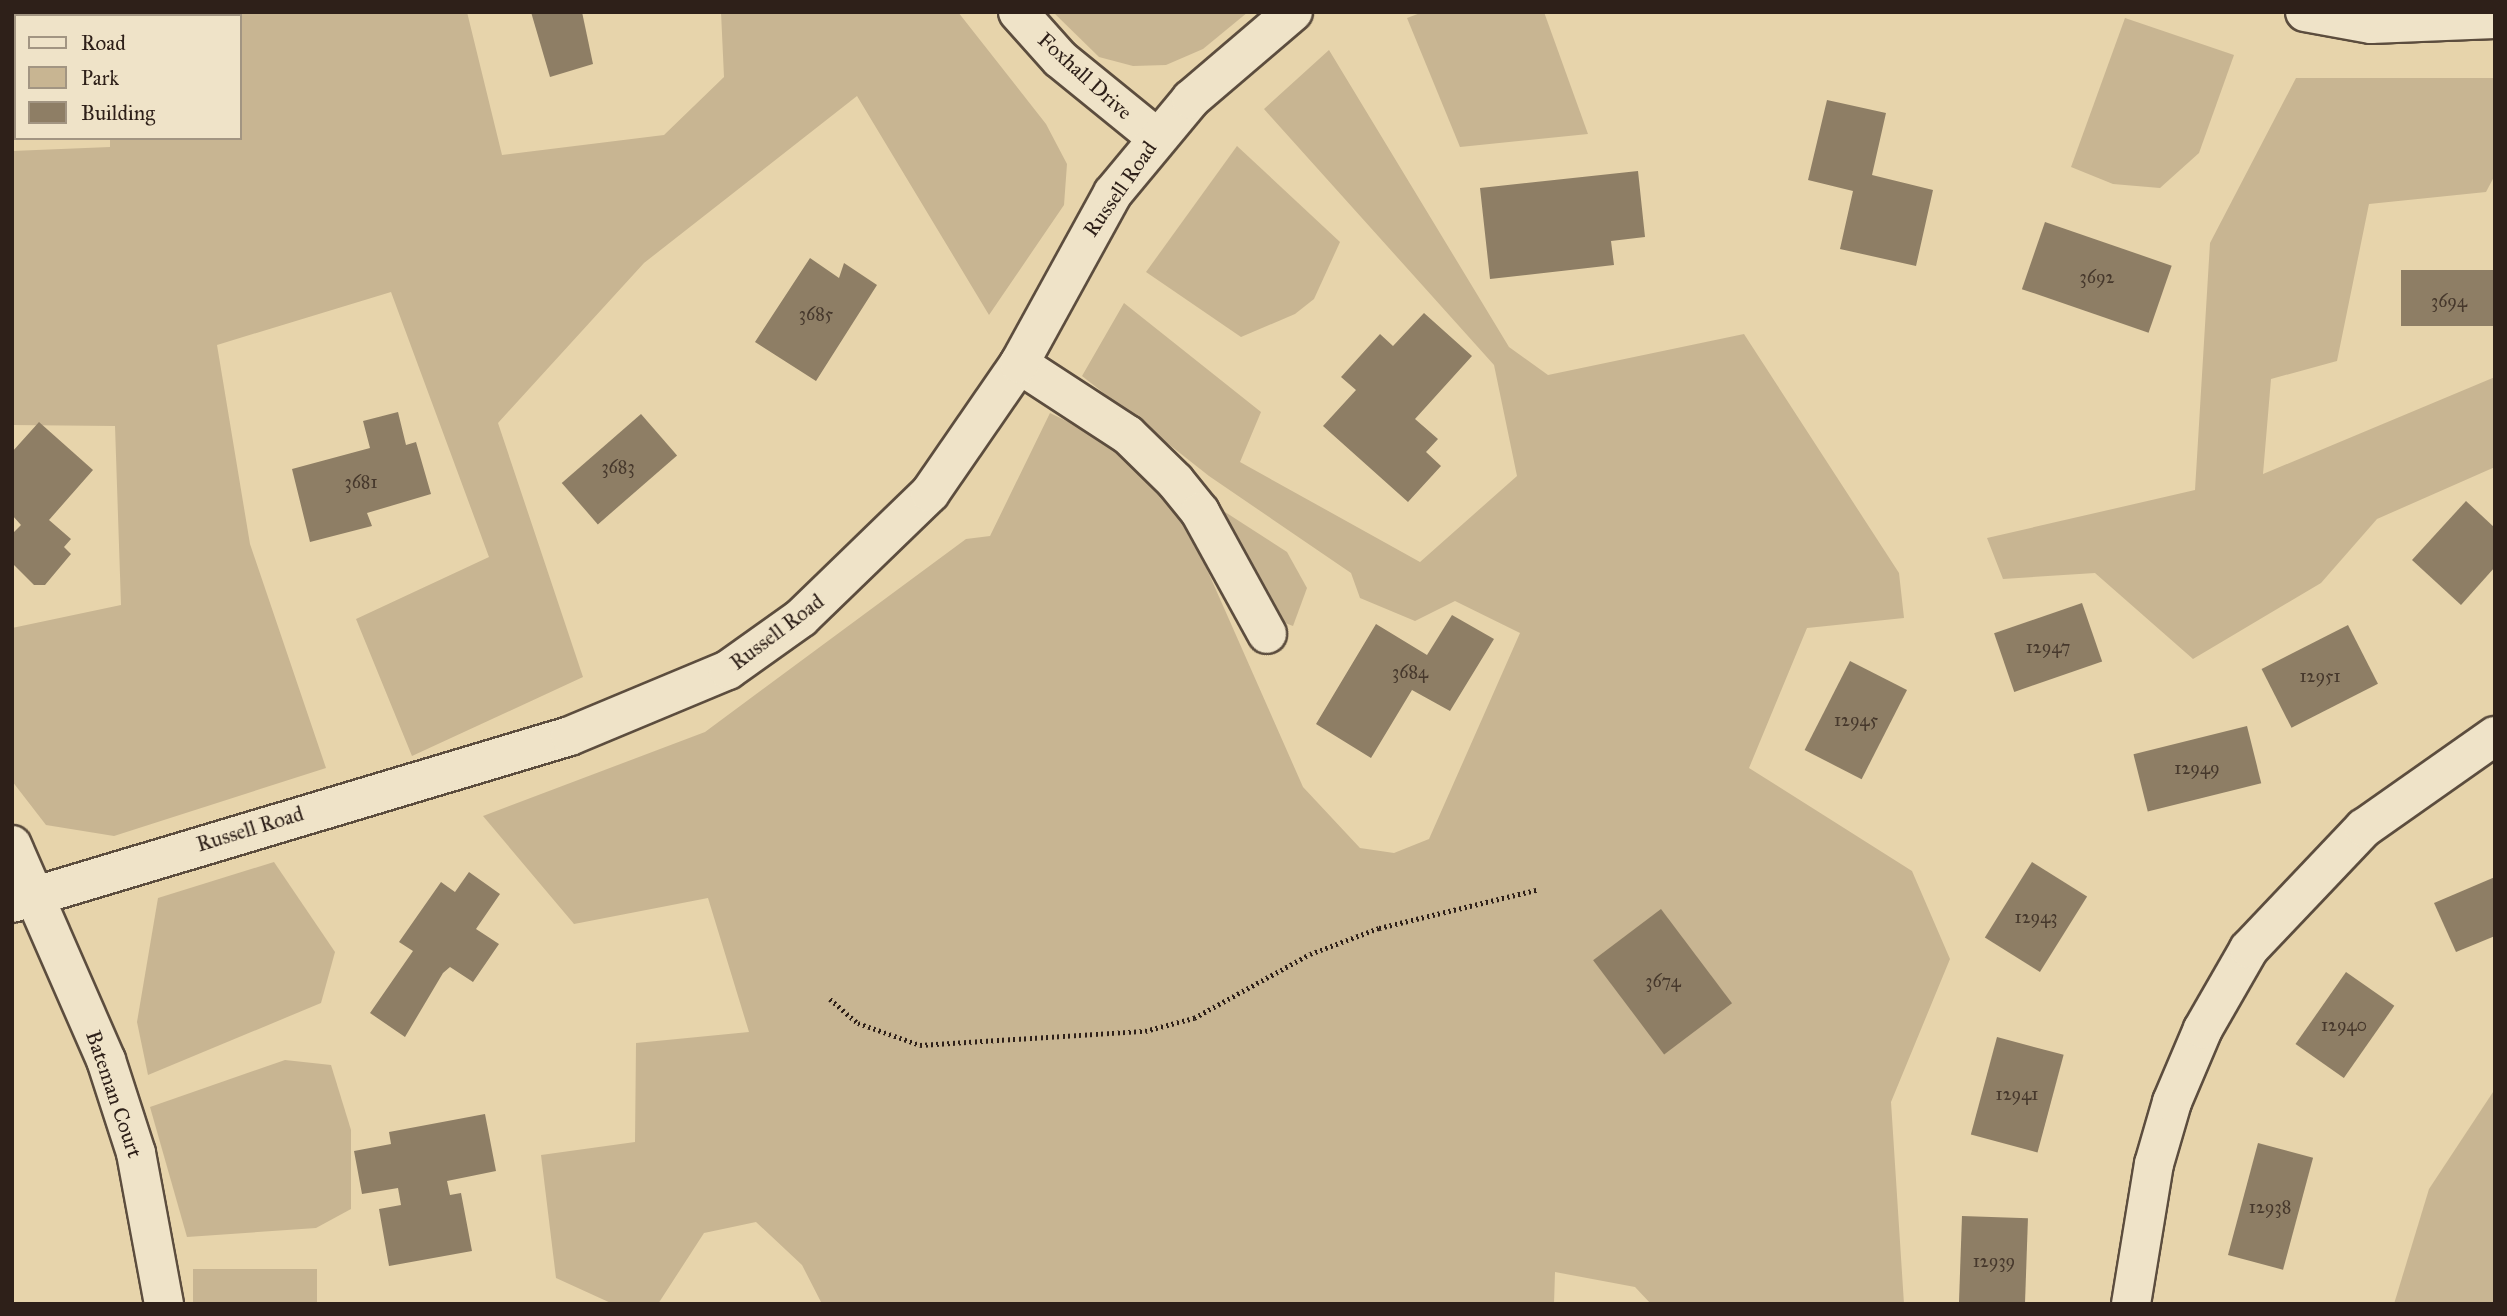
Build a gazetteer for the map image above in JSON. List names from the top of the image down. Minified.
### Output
{"streets":{"street":["Foxhall Drive","Russell Road","Bateman Court"]},"crossings":[["Foxhall Drive","Russell Road"],["Russell Road","Bateman Court"]],"house_numbers":["3692","3694","3685","3683","3681","12947","3684","12951","12945","12949","12943","3674","12940","12941","12938","12939"],"legend":["Road","Park","Building"]}
